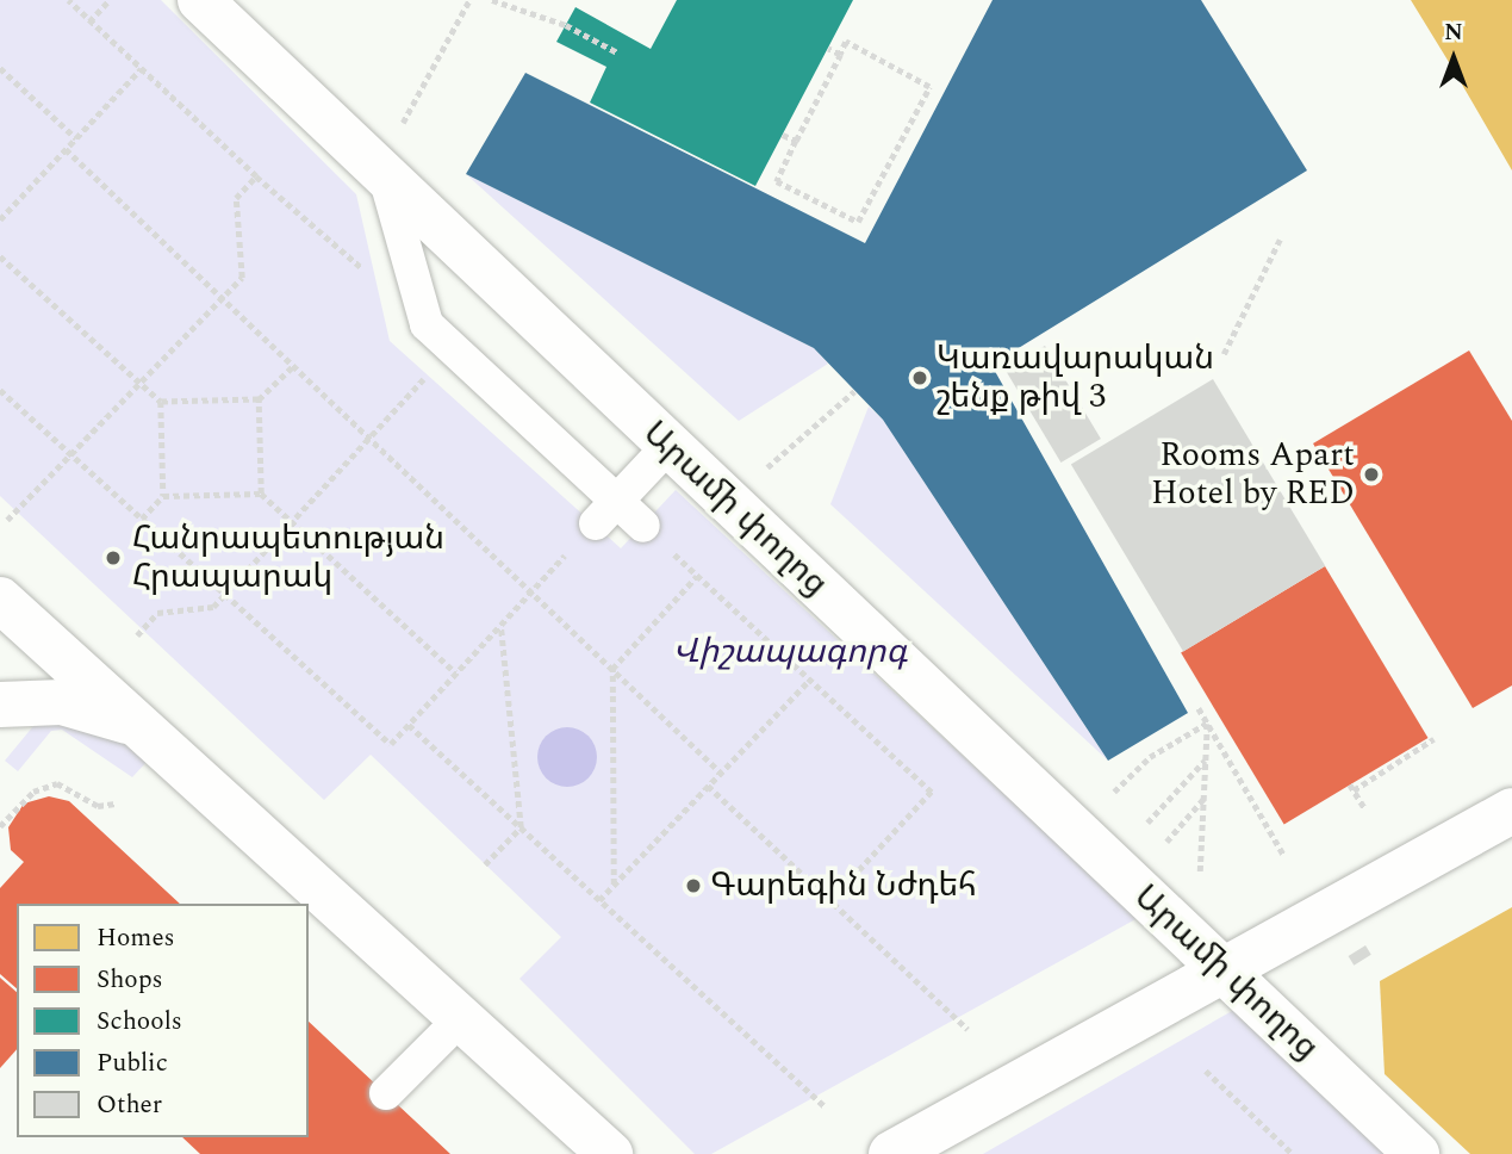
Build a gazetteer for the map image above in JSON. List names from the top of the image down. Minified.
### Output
{"streets":{"street":["Արամի փողոց"]},"parks":["Վիշապագորգ"],"places":["Կառավարական շենք թիվ 3","Rooms Apart Hotel by RED","Հանրապետության Հրապարակ","Գարեգին Նժդեհ"],"legend":["Homes","Shops","Schools","Public","Other"],"north":"top"}
